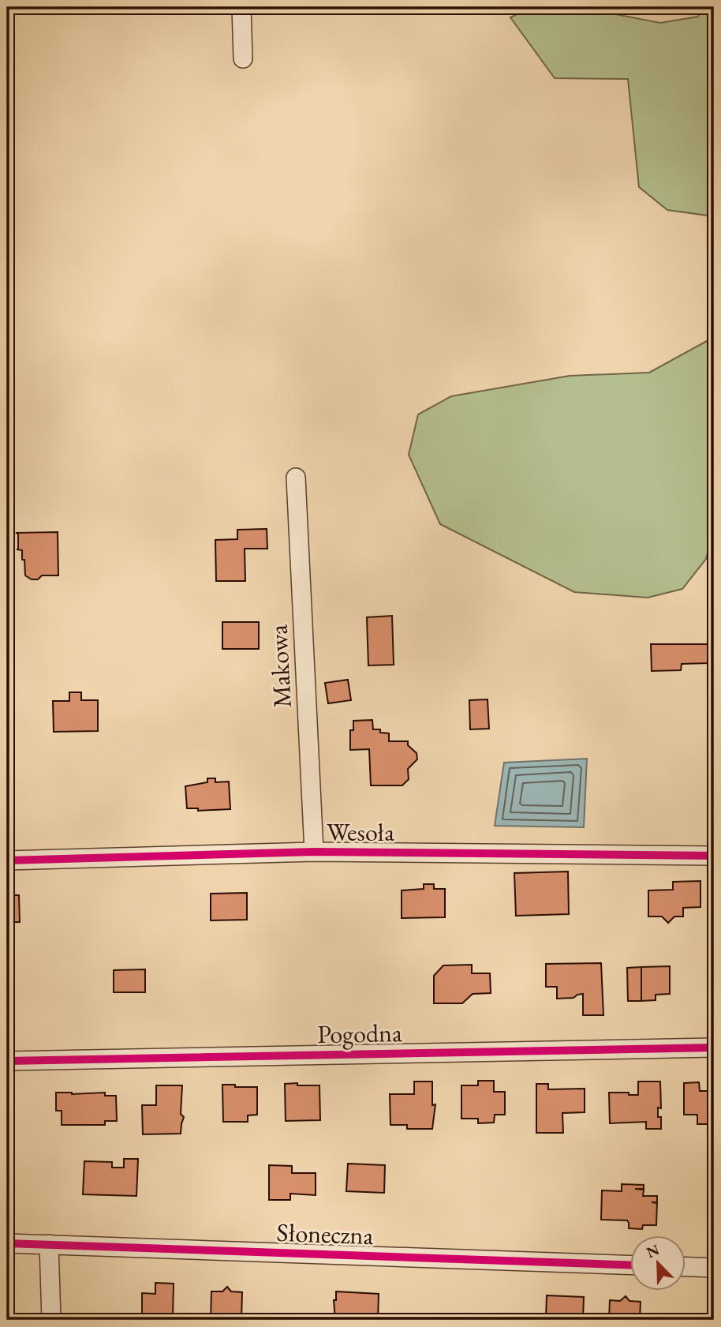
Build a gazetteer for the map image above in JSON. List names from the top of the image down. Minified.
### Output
{"streets":{"street":["Makowa","Wesoła","Pogodna","Słoneczna"]},"crossings":[["Makowa","Wesoła"]],"north":"top left"}
